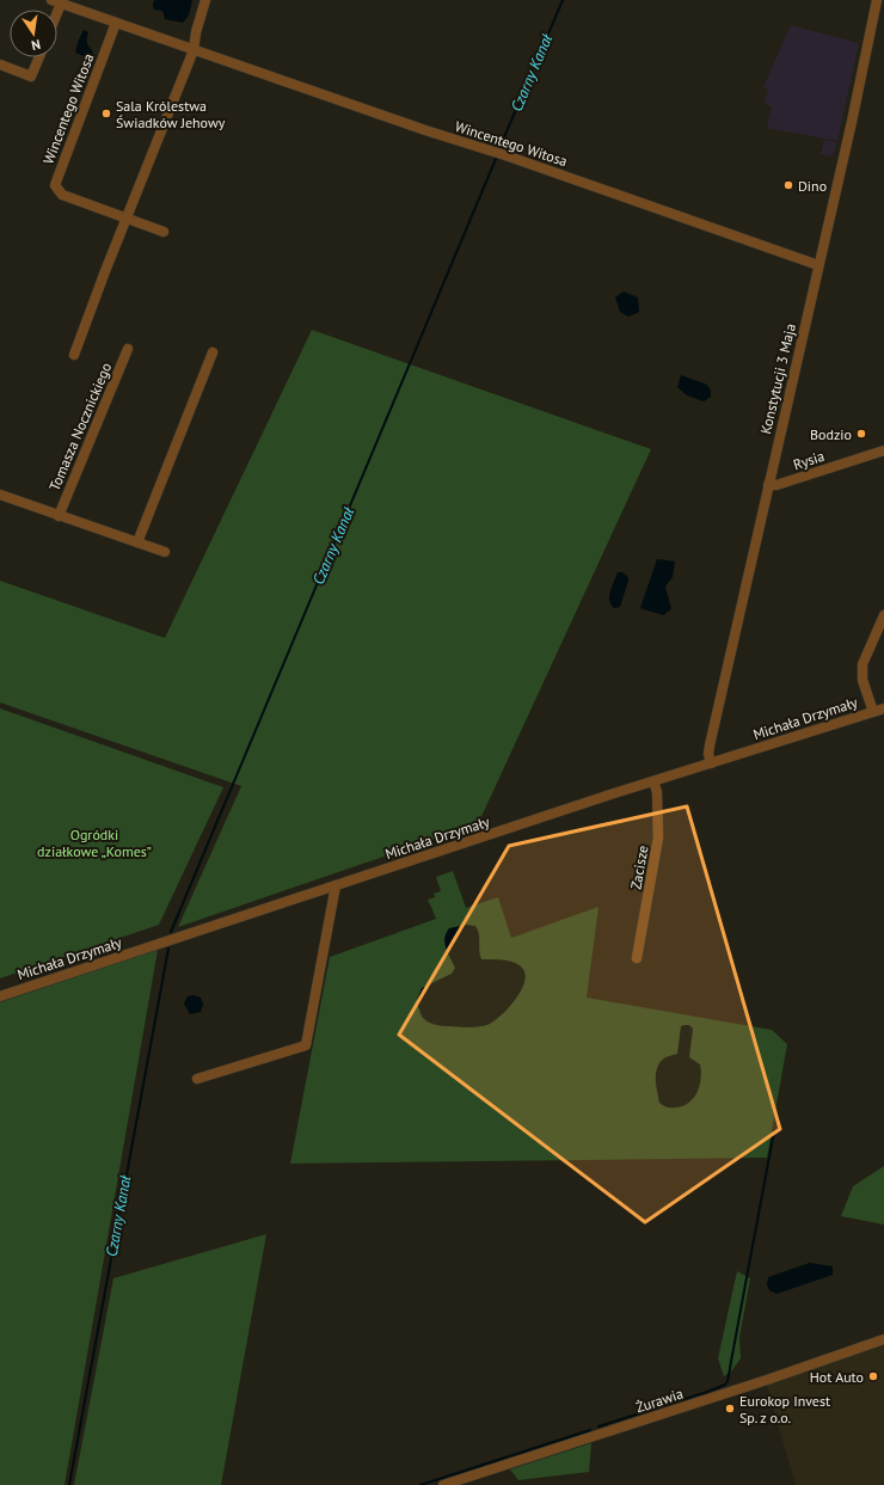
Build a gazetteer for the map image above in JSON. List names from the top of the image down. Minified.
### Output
{"streets":{"street":["Wincentego Witosa","Konstytucji 3 Maja","Tomasza Nocznickiego","Rysia","Michała Drzymały","Zacisze","Żurawia"]},"crossings":[["Wincentego Witosa","Konstytucji 3 Maja"],["Konstytucji 3 Maja","Rysia"],["Konstytucji 3 Maja","Michała Drzymały"],["Michała Drzymały","Zacisze"]],"water":["Czarny Kanał"],"parks":["Ogródki działkowe „Komes”"],"places":["Sala Królestwa Świadków Jehowy","Dino","Bodzio","Hot Auto","Eurokop Invest Sp. z o.o."],"north":"bottom"}
